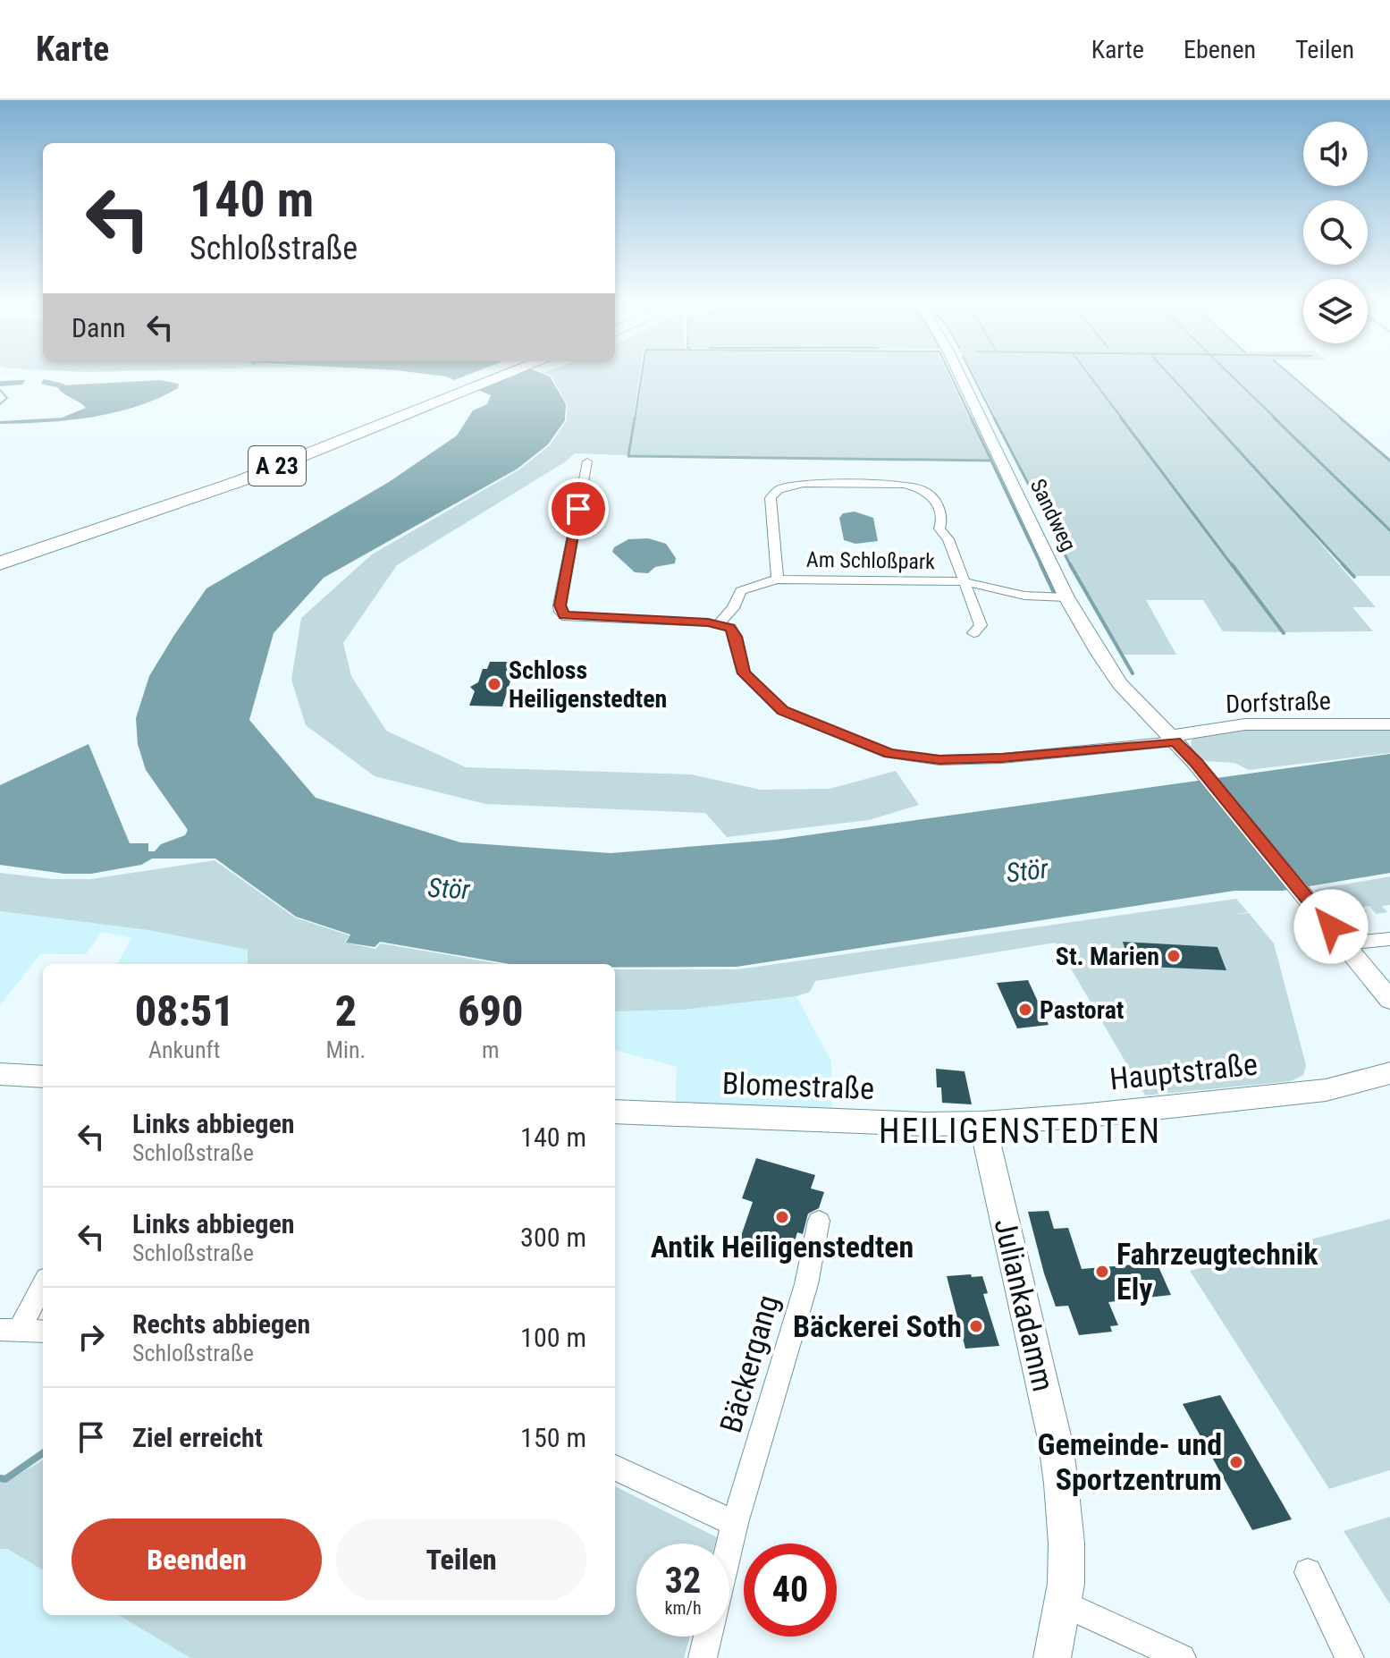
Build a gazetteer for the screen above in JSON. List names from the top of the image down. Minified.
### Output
{"streets":{"highway":["A 23"],"main road":["Hauptstraße","Blomestraße"],"street":["Sandweg","Am Schloßpark","Dorfstraße","Juliankadamm","Bäckergang"]},"crossings":[["Sandweg","Am Schloßpark"],["Sandweg","Dorfstraße"],["Hauptstraße","Blomestraße"],["Hauptstraße","Juliankadamm"],["Blomestraße","Juliankadamm"]],"districts":["HEILIGENSTEDTEN"],"water":["Stör"],"places":["Schloss Heiligenstedten","St. Marien","Pastorat","Antik Heiligenstedten","Fahrzeugtechnik Ely","Bäckerei Soth","Gemeinde- und Sportzentrum"],"page":{"header":"Karte","nav":["Karte","Ebenen","Teilen"],"turn":["140 m","Schloßstraße"],"then":"Dann","eta":["08:51","Ankunft","2","Min.","690","m"],"list":[{"name":"Links abbiegen","note":"Schloßstraße","value":"140 m"},{"name":"Links abbiegen","note":"Schloßstraße","value":"300 m"},{"name":"Rechts abbiegen","note":"Schloßstraße","value":"100 m"},{"name":"Ziel erreicht","value":"150 m"}],"buttons":["Beenden","Teilen"],"speed":"32 km/h","limit":"40"}}
